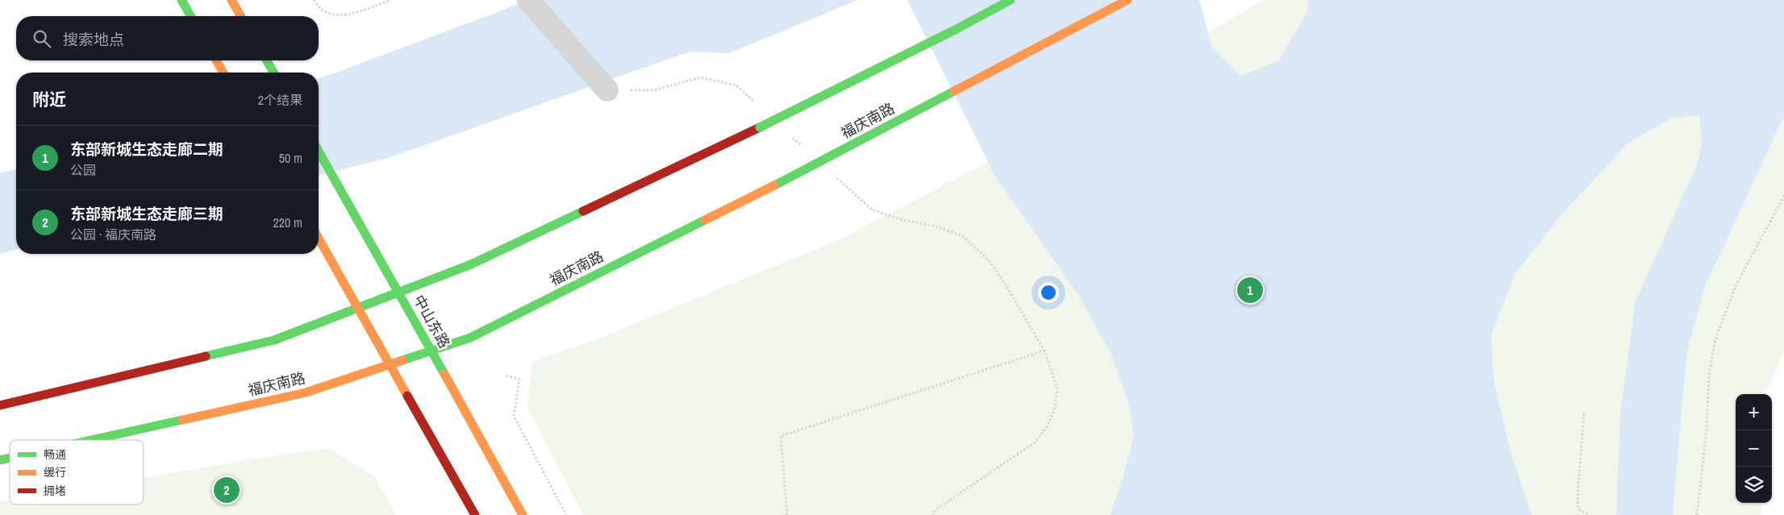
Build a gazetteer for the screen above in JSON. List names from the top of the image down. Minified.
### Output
{"streets":{"main road":["福庆南路","中山东路"]},"crossings":[["福庆南路","中山东路"]],"legend":["畅通","缓行","拥堵"],"page":{"search":"搜索地点","heading":["附近","2个结果"],"list":[{"mark":"1","name":"东部新城生态走廊二期","note":"公园","value":"50 m"},{"mark":"2","name":"东部新城生态走廊三期","note":"公园 · 福庆南路","value":"220 m"}],"pins":["1","2"],"map_buttons":["+","−"]}}
